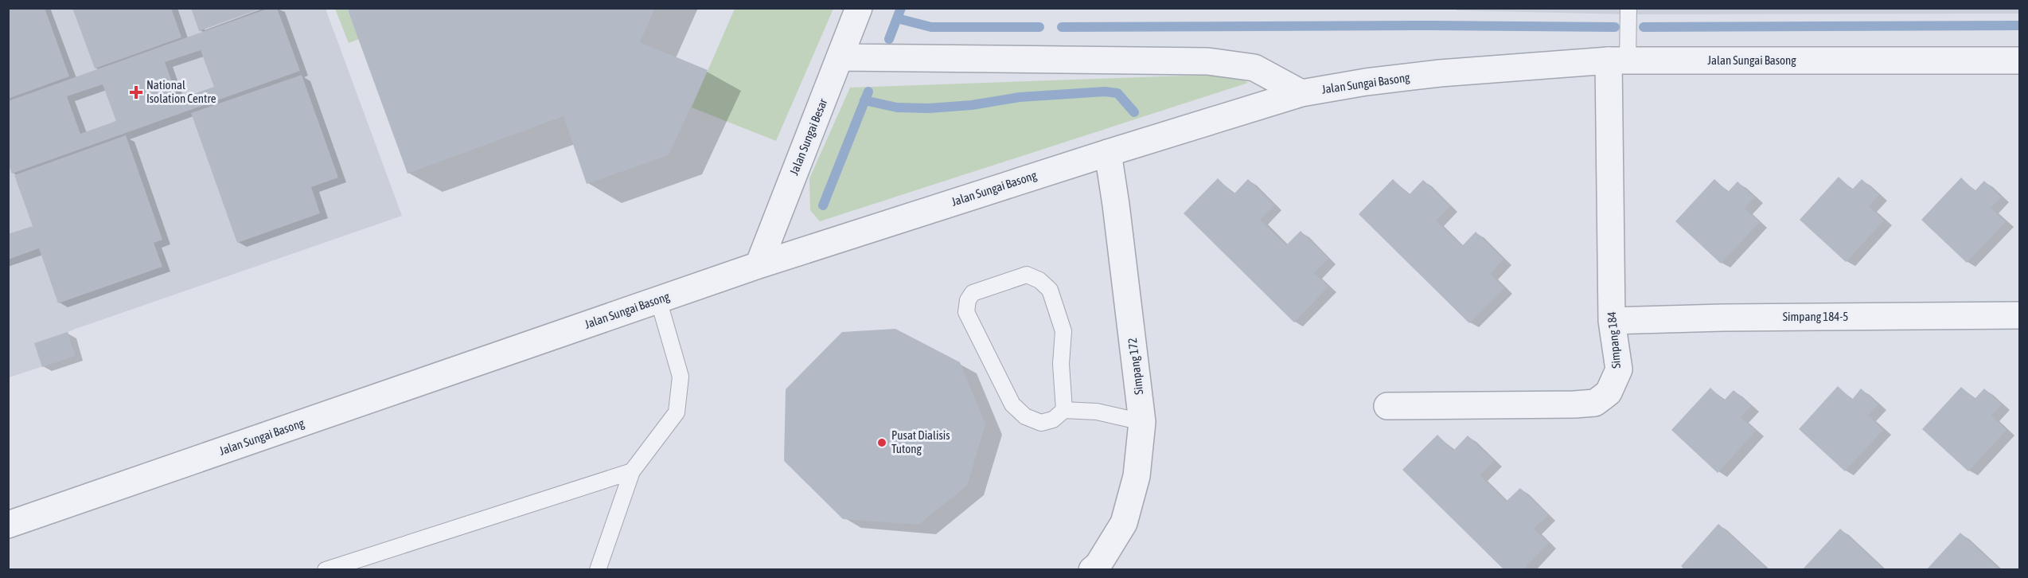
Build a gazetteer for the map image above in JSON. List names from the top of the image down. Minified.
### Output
{"streets":{"street":["Jalan Sungai Basong","Jalan Sungai Besar","Simpang 184-5","Simpang 184","Simpang 172"]},"crossings":[["Jalan Sungai Basong","Jalan Sungai Besar"],["Jalan Sungai Basong","Simpang 184"],["Jalan Sungai Basong","Simpang 172"],["Simpang 184-5","Simpang 184"]],"places":{"health":["National Isolation Centre"],"other":["Pusat Dialisis Tutong"]}}
